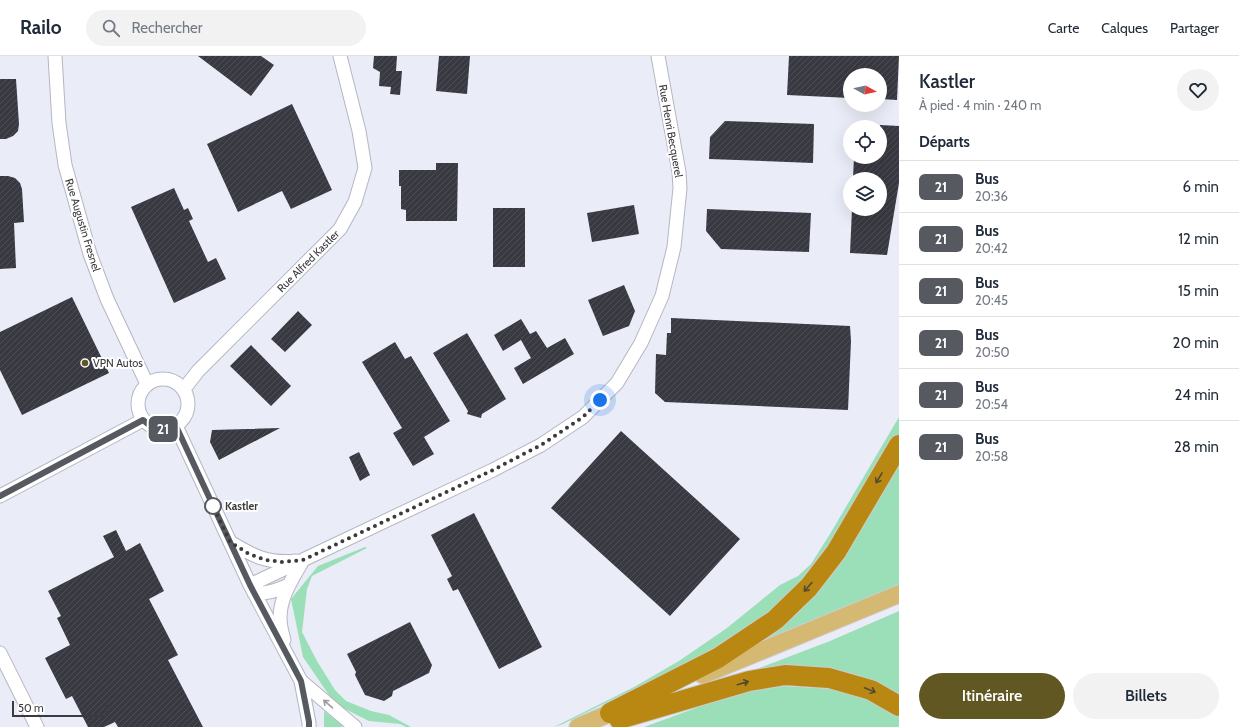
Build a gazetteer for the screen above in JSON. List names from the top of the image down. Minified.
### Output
{"streets":{"street":["Rue Henri Becquerel","Rue Augustin Fresnel","Rue Alfred Kastler"]},"crossings":[["Rue Augustin Fresnel","Rue Alfred Kastler"]],"places":["VPN Autos","Kastler"],"lines":["bus line 21"],"scale_bar":"50 m","north":"right","page":{"header":"Railo","search":"Rechercher","nav":["Carte","Calques","Partager"],"on_map":"21","heading":[["Kastler","À pied · 4 min · 240 m"],"Départs"],"list":[{"mark":"21","name":"Bus","note":"20:36","value":"6 min"},{"mark":"21","name":"Bus","note":"20:42","value":"12 min"},{"mark":"21","name":"Bus","note":"20:45","value":"15 min"},{"mark":"21","name":"Bus","note":"20:50","value":"20 min"},{"mark":"21","name":"Bus","note":"20:54","value":"24 min"},{"mark":"21","name":"Bus","note":"20:58","value":"28 min"}],"buttons":["Itinéraire","Billets"],"scale":"50 m"}}
